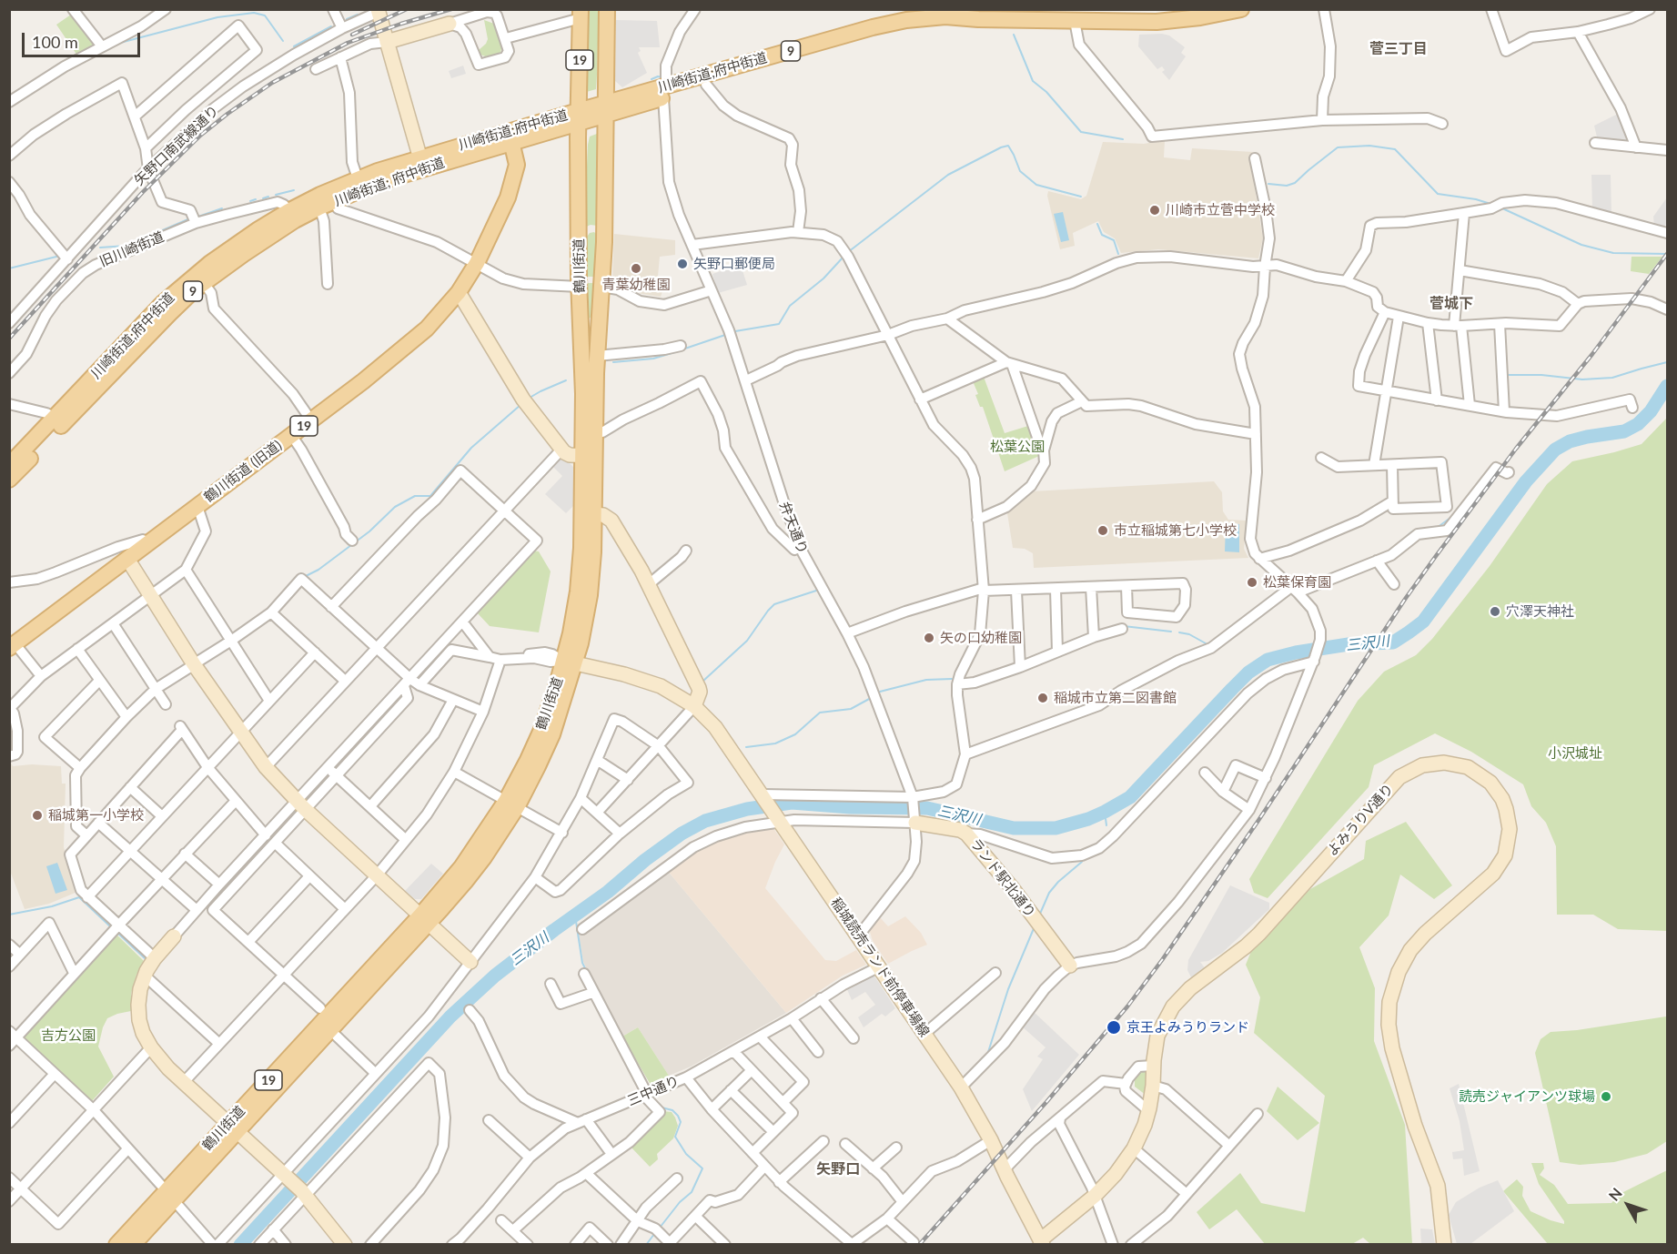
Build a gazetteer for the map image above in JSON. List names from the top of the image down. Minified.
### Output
{"streets":{"main road":["9","19","川崎街道;府中街道","川崎街道:府中街道","川崎街道; 府中街道","鶴川街道","鶴川街道 (旧道)"],"street":["矢野口南武線通り","旧川崎街道","弁天通り","よみうりV通り","ランド駅北通り","稲城読売ランド前停車場線","三中通り"]},"crossings":[["9","川崎街道;府中街道"],["9","弁天通り"],["川崎街道;府中街道","川崎街道:府中街道"],["川崎街道;府中街道","川崎街道; 府中街道"],["川崎街道;府中街道","旧川崎街道"],["川崎街道;府中街道","鶴川街道"],["川崎街道;府中街道","弁天通り"],["川崎街道:府中街道","川崎街道; 府中街道"],["川崎街道:府中街道","鶴川街道"],["川崎街道; 府中街道","旧川崎街道"],["川崎街道; 府中街道","鶴川街道"],["川崎街道; 府中街道","鶴川街道 (旧道)"],["鶴川街道","稲城読売ランド前停車場線"],["弁天通り","ランド駅北通り"],["弁天通り","稲城読売ランド前停車場線"],["よみうりV通り","稲城読売ランド前停車場線"],["稲城読売ランド前停車場線","三中通り"]],"districts":["菅三丁目","菅城下","矢野口"],"water":["三沢川"],"parks":["松葉公園","小沢城址","吉方公園"],"places":["川崎市立菅中学校","矢野口郵便局","青葉幼稚園","市立稲城第七小学校","松葉保育園","穴澤天神社","矢の口幼稚園","稲城市立第二図書館","稲城第一小学校","京王よみうりランド","読売ジャイアンツ球場"],"scale_bar":"100 m","north":"top left"}
